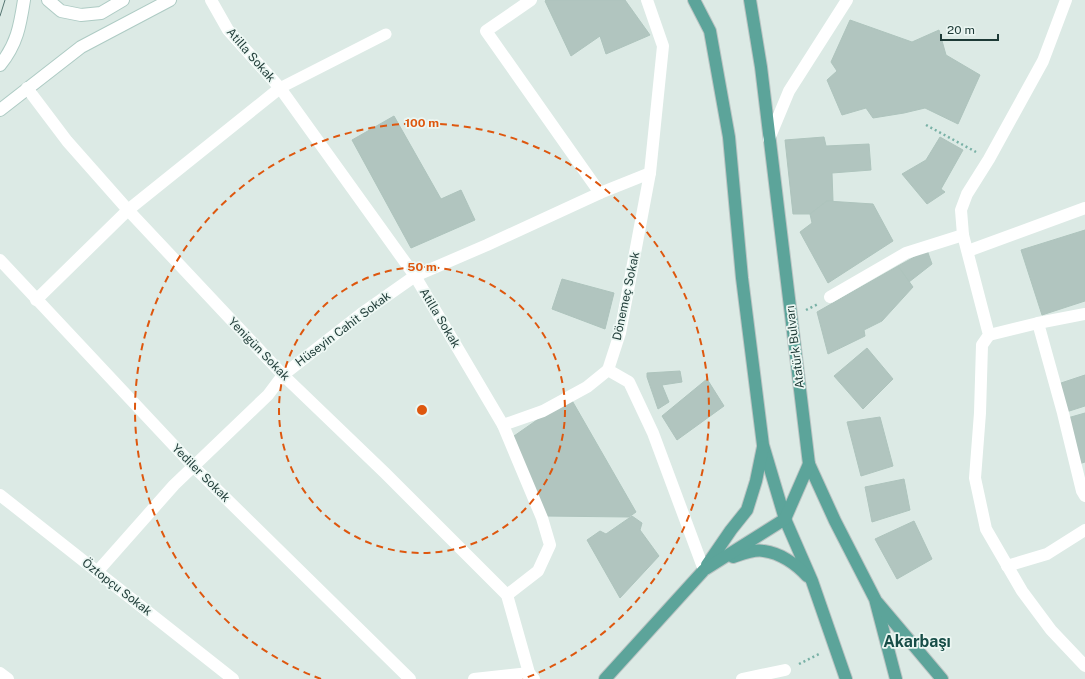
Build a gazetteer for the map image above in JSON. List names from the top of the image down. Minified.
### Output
{"streets":{"main road":["Atatürk Bulvarı"],"street":["Atilla Sokak","Dönemeç Sokak","Hüseyin Cahit Sokak","Yenigün Sokak","Yediler Sokak","Öztopçu Sokak"]},"crossings":[["Atilla Sokak","Hüseyin Cahit Sokak"],["Atilla Sokak","Yenigün Sokak"],["Dönemeç Sokak","Hüseyin Cahit Sokak"],["Hüseyin Cahit Sokak","Yenigün Sokak"],["Hüseyin Cahit Sokak","Yediler Sokak"],["Hüseyin Cahit Sokak","Öztopçu Sokak"]],"districts":["Akarbaşı"],"scale_bar":"20 m","rings":["100 m","50 m"]}
